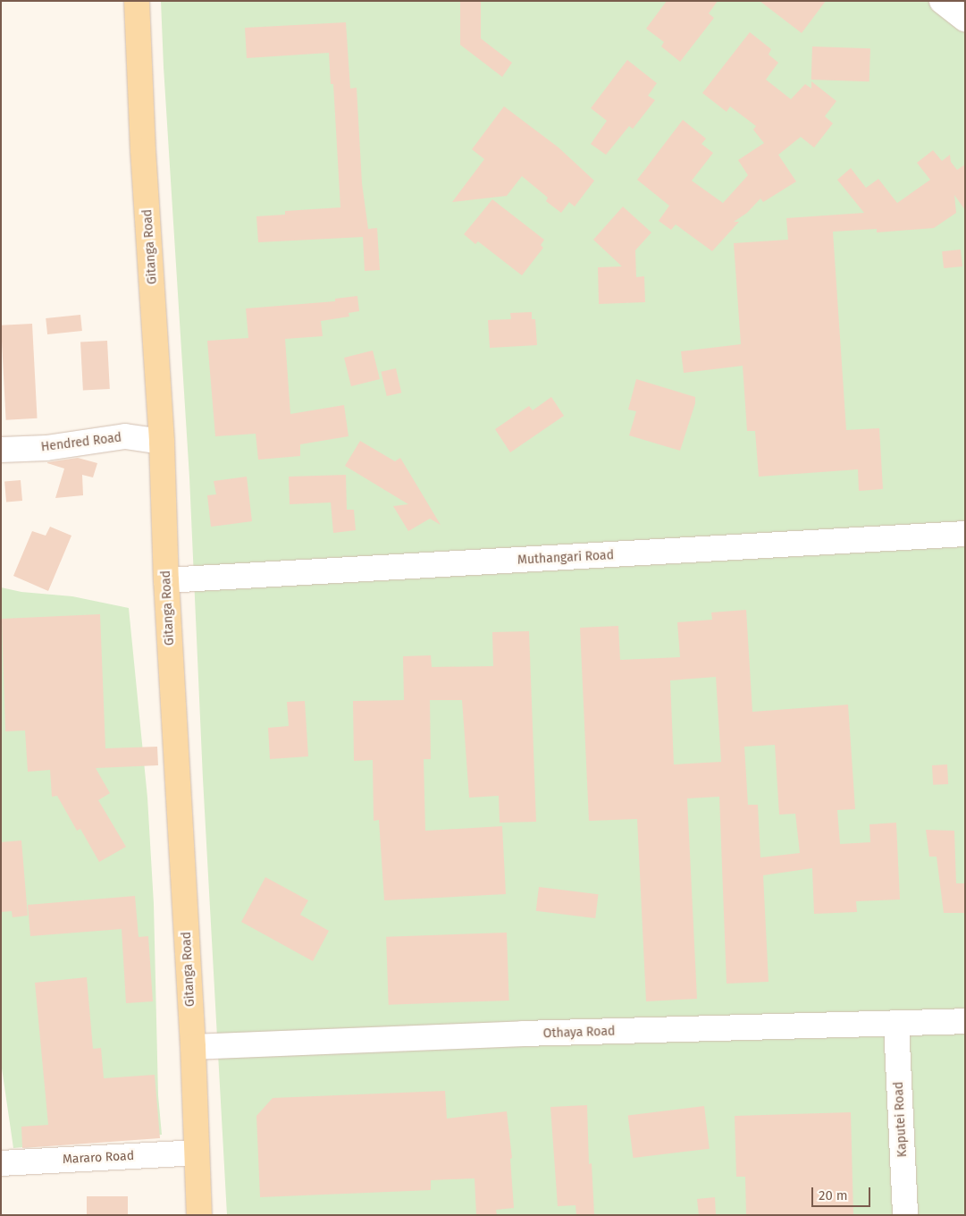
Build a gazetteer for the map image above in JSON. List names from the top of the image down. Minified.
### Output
{"streets":{"main road":["Gitanga Road"],"street":["Hendred Road","Muthangari Road","Othaya Road","Kaputei Road","Mararo Road"]},"crossings":[["Gitanga Road","Hendred Road"],["Gitanga Road","Muthangari Road"],["Gitanga Road","Othaya Road"],["Gitanga Road","Mararo Road"],["Othaya Road","Kaputei Road"]],"scale_bar":"20 m"}
